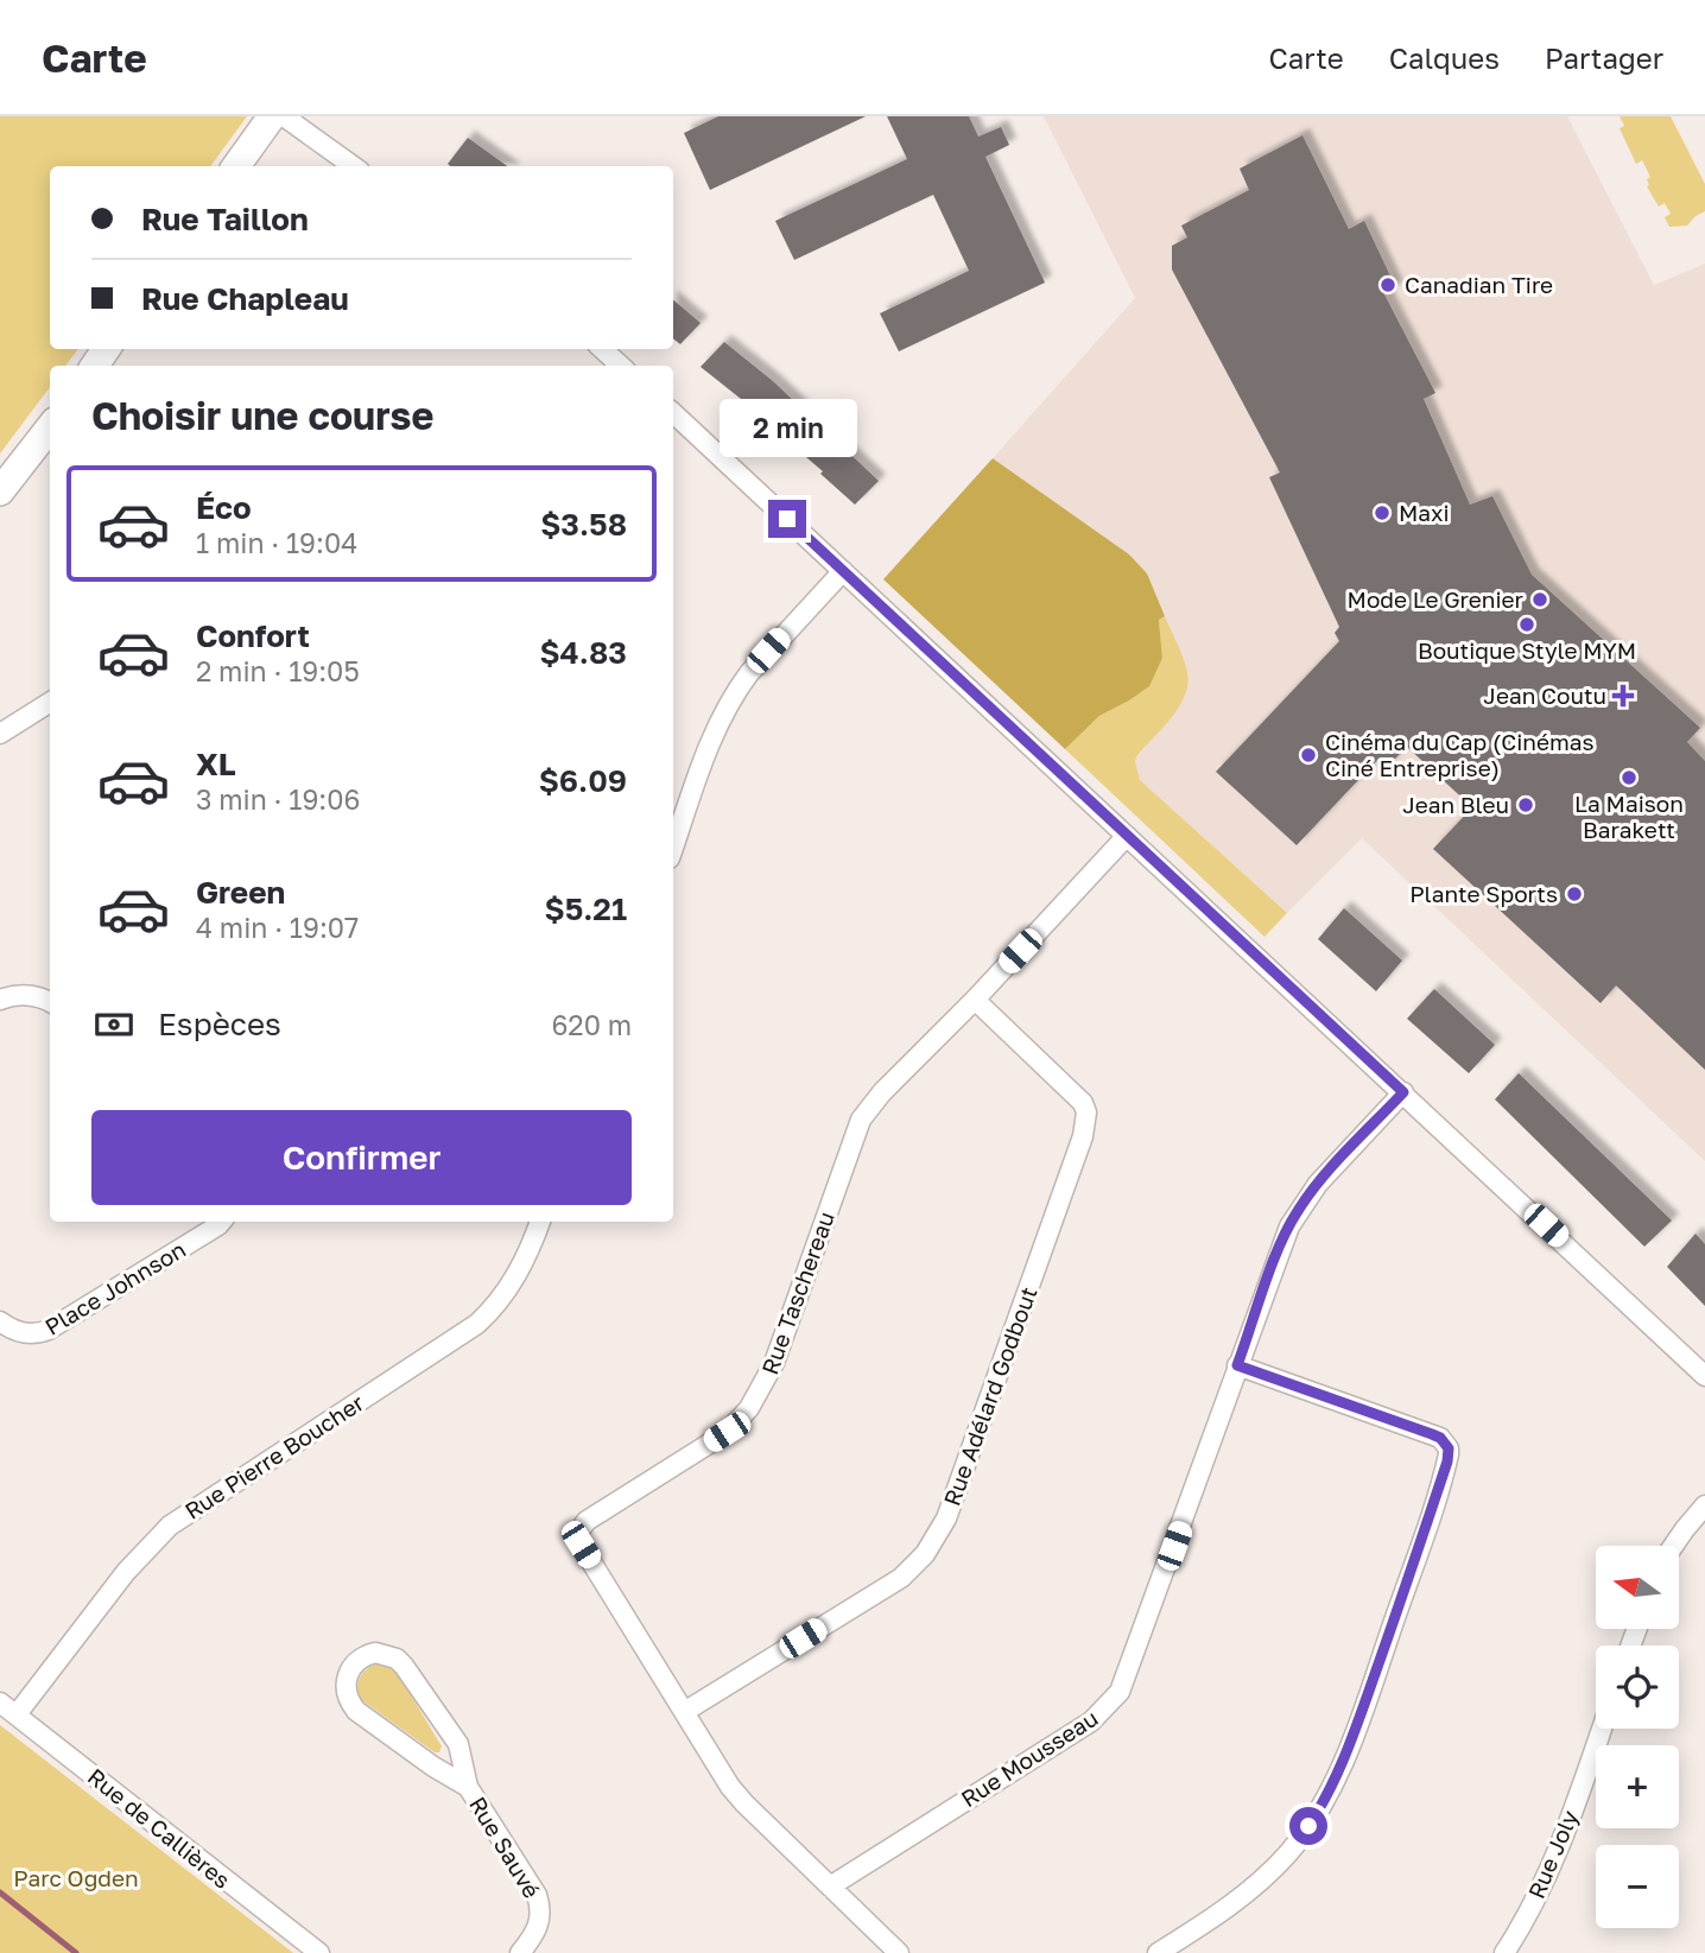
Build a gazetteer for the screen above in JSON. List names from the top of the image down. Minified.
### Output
{"streets":{"street":["Place Johnson","Rue Taschereau","Rue Adélard Godbout","Rue Pierre Boucher","Rue Mousseau","Rue de Callières","Rue Sauvé","Rue Joly"]},"crossings":[["Rue Taschereau","Rue Adélard Godbout"],["Rue Taschereau","Rue Mousseau"],["Rue Pierre Boucher","Rue de Callières"]],"parks":["Parc Ogden"],"places":{"other":["Canadian Tire","Maxi","Mode Le Grenier","Boutique Style MYM","Cinéma du Cap (Cinémas Ciné Entreprise)","La Maison Barakett","Jean Bleu","Plante Sports"],"health":["Jean Coutu"]},"north":"left","page":{"header":"Carte","nav":["Carte","Calques","Partager"],"banner":["Rue Taillon","Rue Chapleau"],"heading":"Choisir une course","bubble":"2 min","list":[{"name":"Éco","note":"1 min · 19:04","value":"$3.58"},{"name":"Confort","note":"2 min · 19:05","value":"$4.83"},{"name":"XL","note":"3 min · 19:06","value":"$6.09"},{"name":"Green","note":"4 min · 19:07","value":"$5.21"}],"pay":["Espèces","620 m"],"buttons":"Confirmer","map_buttons":["+","−"]}}
